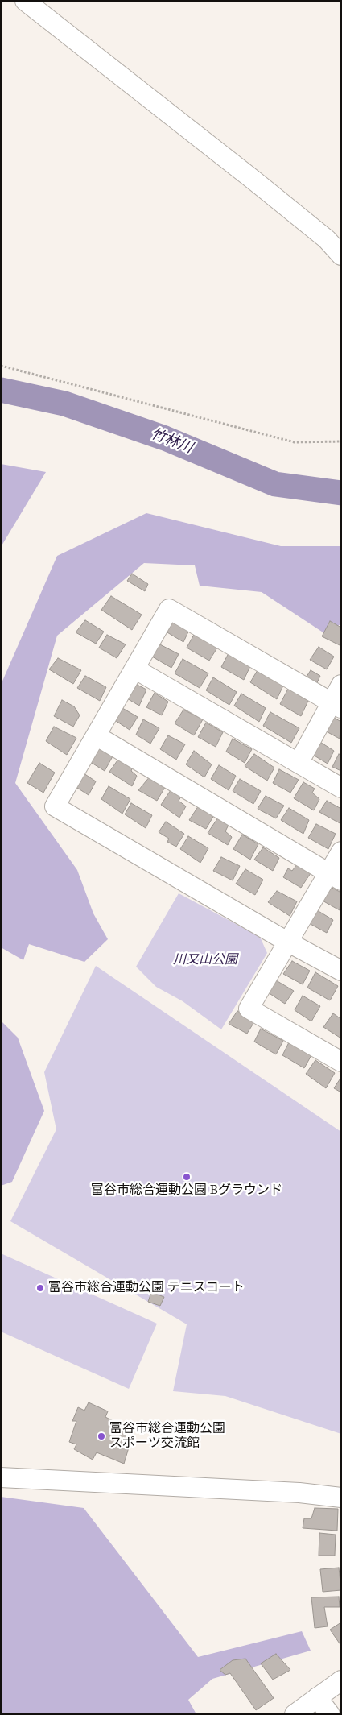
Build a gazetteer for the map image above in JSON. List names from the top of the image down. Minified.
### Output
{"water":["竹林川"],"parks":["川又山公園"],"places":["富谷市総合運動公園 Bグラウンド","富谷市総合運動公園 テニスコート","富谷市総合運動公園 スポーツ交流館"]}
